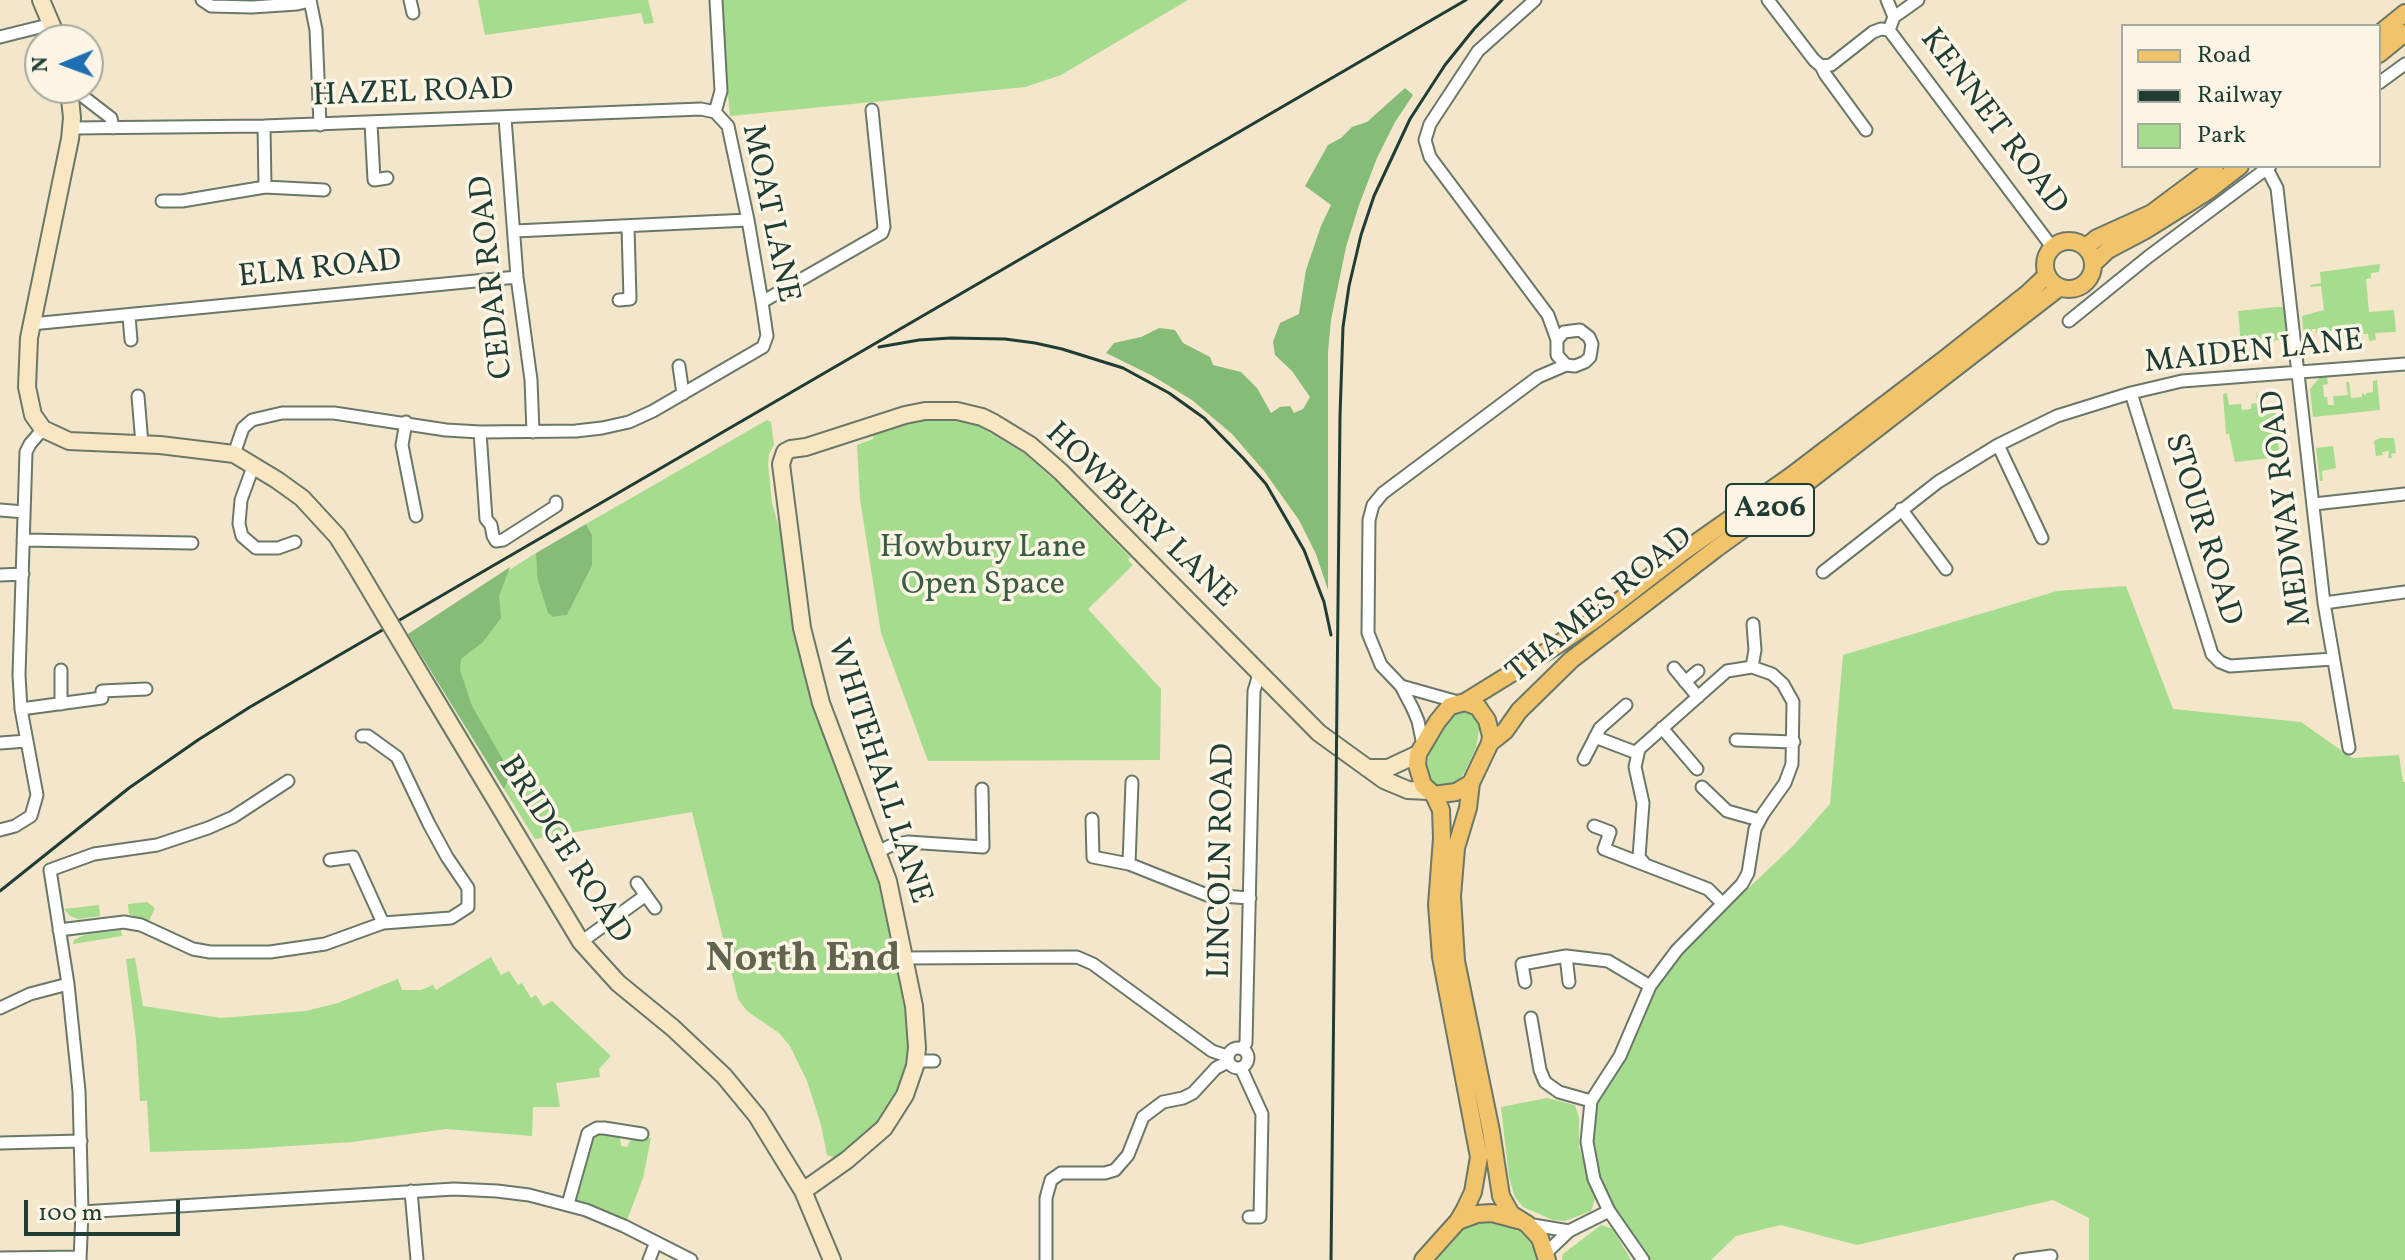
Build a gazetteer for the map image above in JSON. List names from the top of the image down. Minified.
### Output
{"streets":{"main road":["A206","THAMES ROAD"],"street":["HAZEL ROAD","KENNET ROAD","MOAT LANE","ELM ROAD","CEDAR ROAD","MAIDEN LANE","MEDWAY ROAD","HOWBURY LANE","STOUR ROAD","WHITEHALL LANE","BRIDGE ROAD","LINCOLN ROAD"]},"crossings":[["HAZEL ROAD","MOAT LANE"],["HAZEL ROAD","CEDAR ROAD"],["KENNET ROAD","THAMES ROAD"],["ELM ROAD","CEDAR ROAD"],["MAIDEN LANE","MEDWAY ROAD"],["MAIDEN LANE","STOUR ROAD"],["MEDWAY ROAD","STOUR ROAD"],["HOWBURY LANE","THAMES ROAD"],["HOWBURY LANE","WHITEHALL LANE"],["HOWBURY LANE","LINCOLN ROAD"],["WHITEHALL LANE","BRIDGE ROAD"]],"districts":["North End"],"parks":["Howbury Lane Open Space"],"legend":["Road","Railway","Park"],"scale_bar":"100 m","north":"left"}
